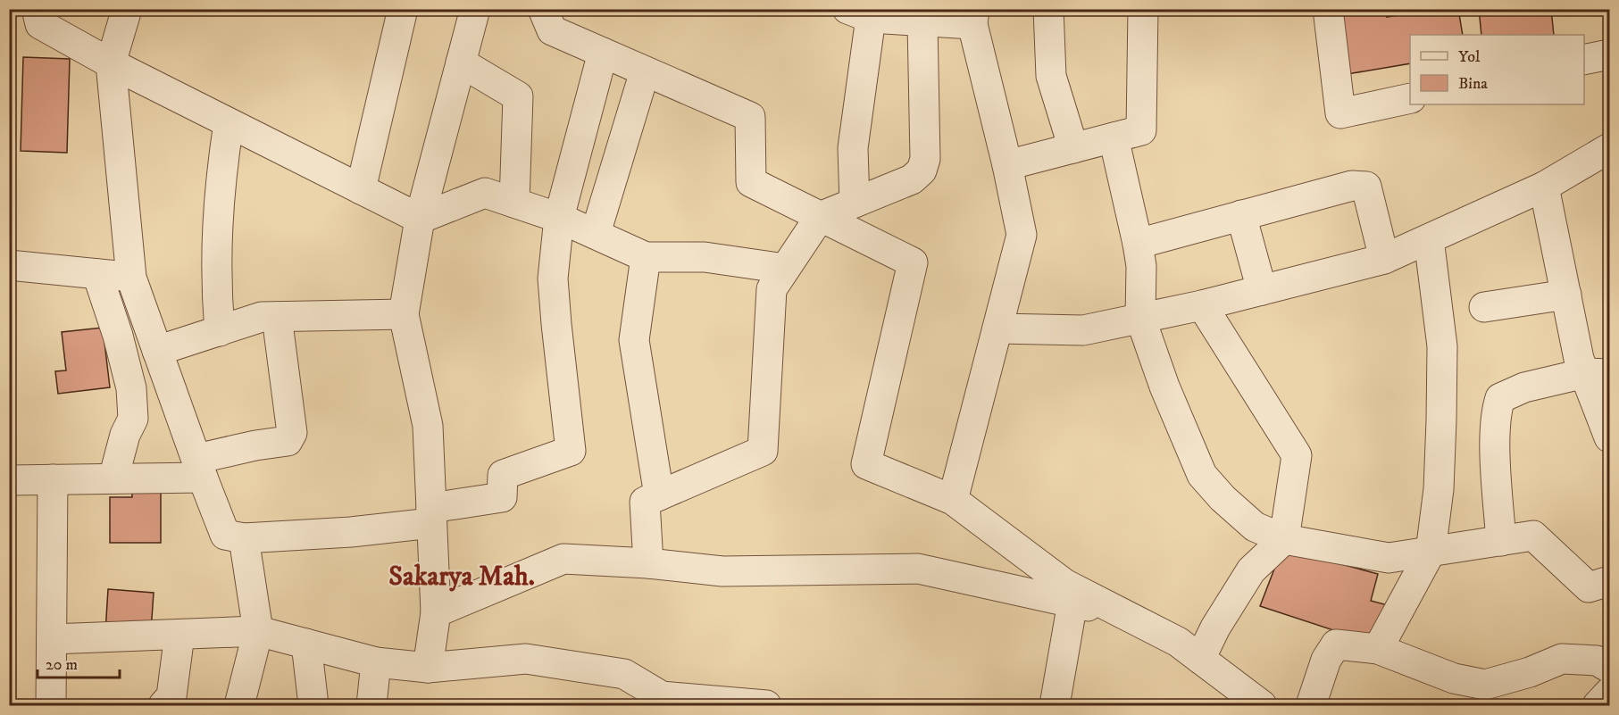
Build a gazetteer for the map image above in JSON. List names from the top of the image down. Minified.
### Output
{"districts":["Sakarya Mah."],"legend":["Yol","Bina"],"scale_bar":"20 m"}
